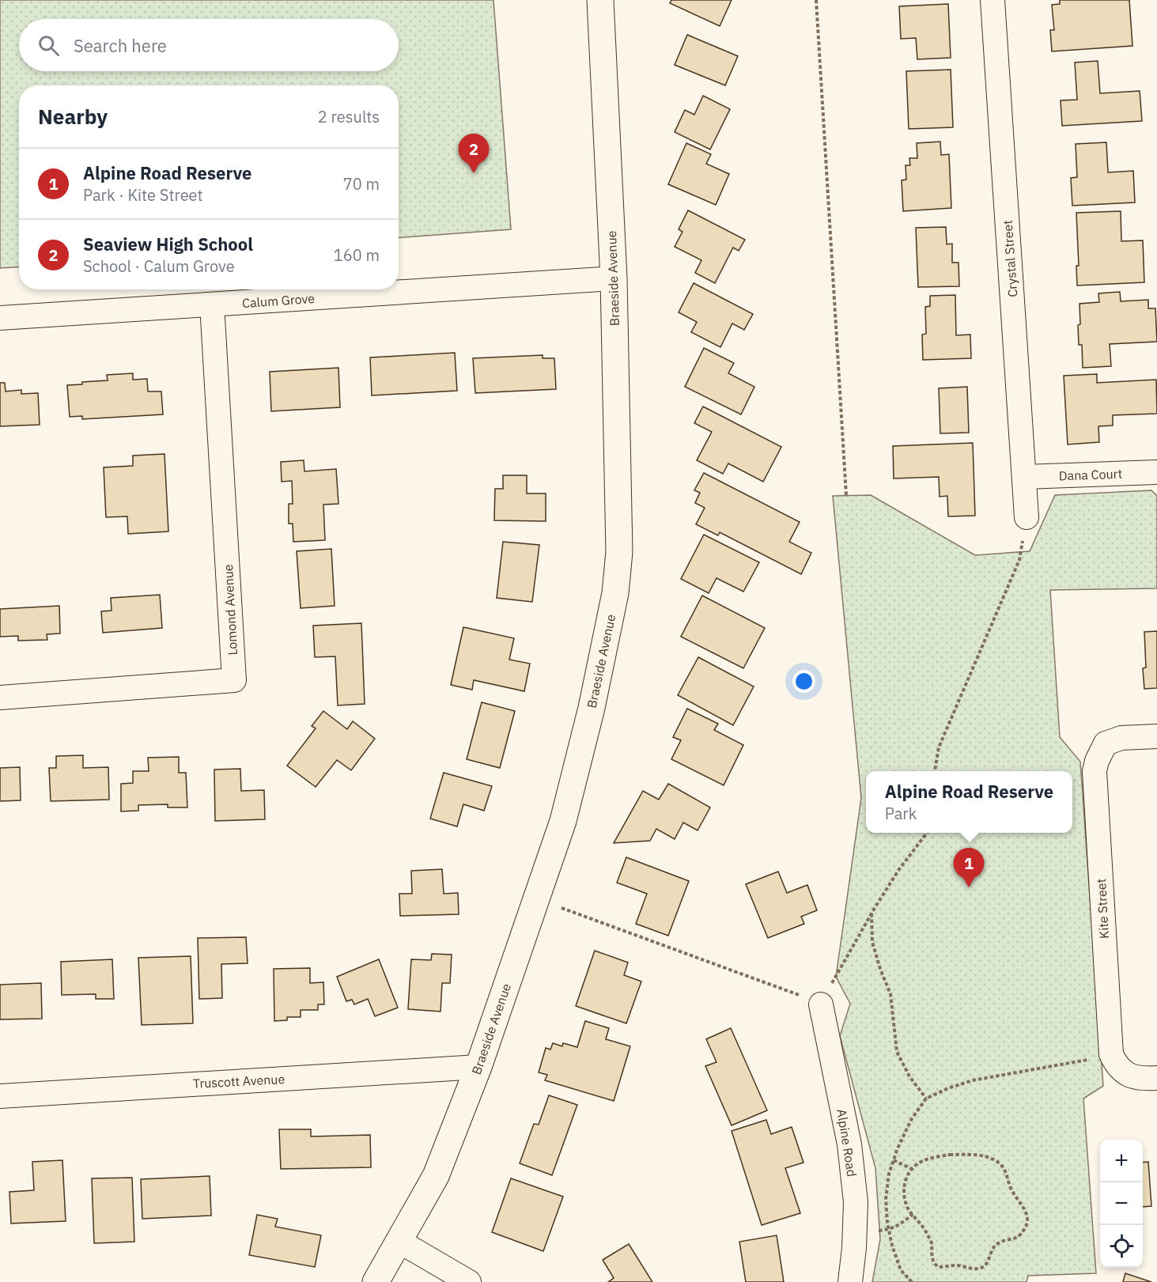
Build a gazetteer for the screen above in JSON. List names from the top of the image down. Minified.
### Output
{"streets":{"street":["Crystal Street","Braeside Avenue","Calum Grove","Dana Court","Lomond Avenue","Kite Street","Truscott Avenue","Alpine Road"]},"crossings":[["Crystal Street","Dana Court"],["Braeside Avenue","Calum Grove"],["Braeside Avenue","Truscott Avenue"],["Calum Grove","Lomond Avenue"]],"page":{"search":"Search here","heading":["Nearby","2 results"],"pins":["2","1"],"list":[{"mark":"1","name":"Alpine Road Reserve","note":"Park · Kite Street","value":"70 m"},{"mark":"2","name":"Seaview High School","note":"School · Calum Grove","value":"160 m"}],"popup":["Alpine Road Reserve","Park"],"map_buttons":["+","−"]}}
